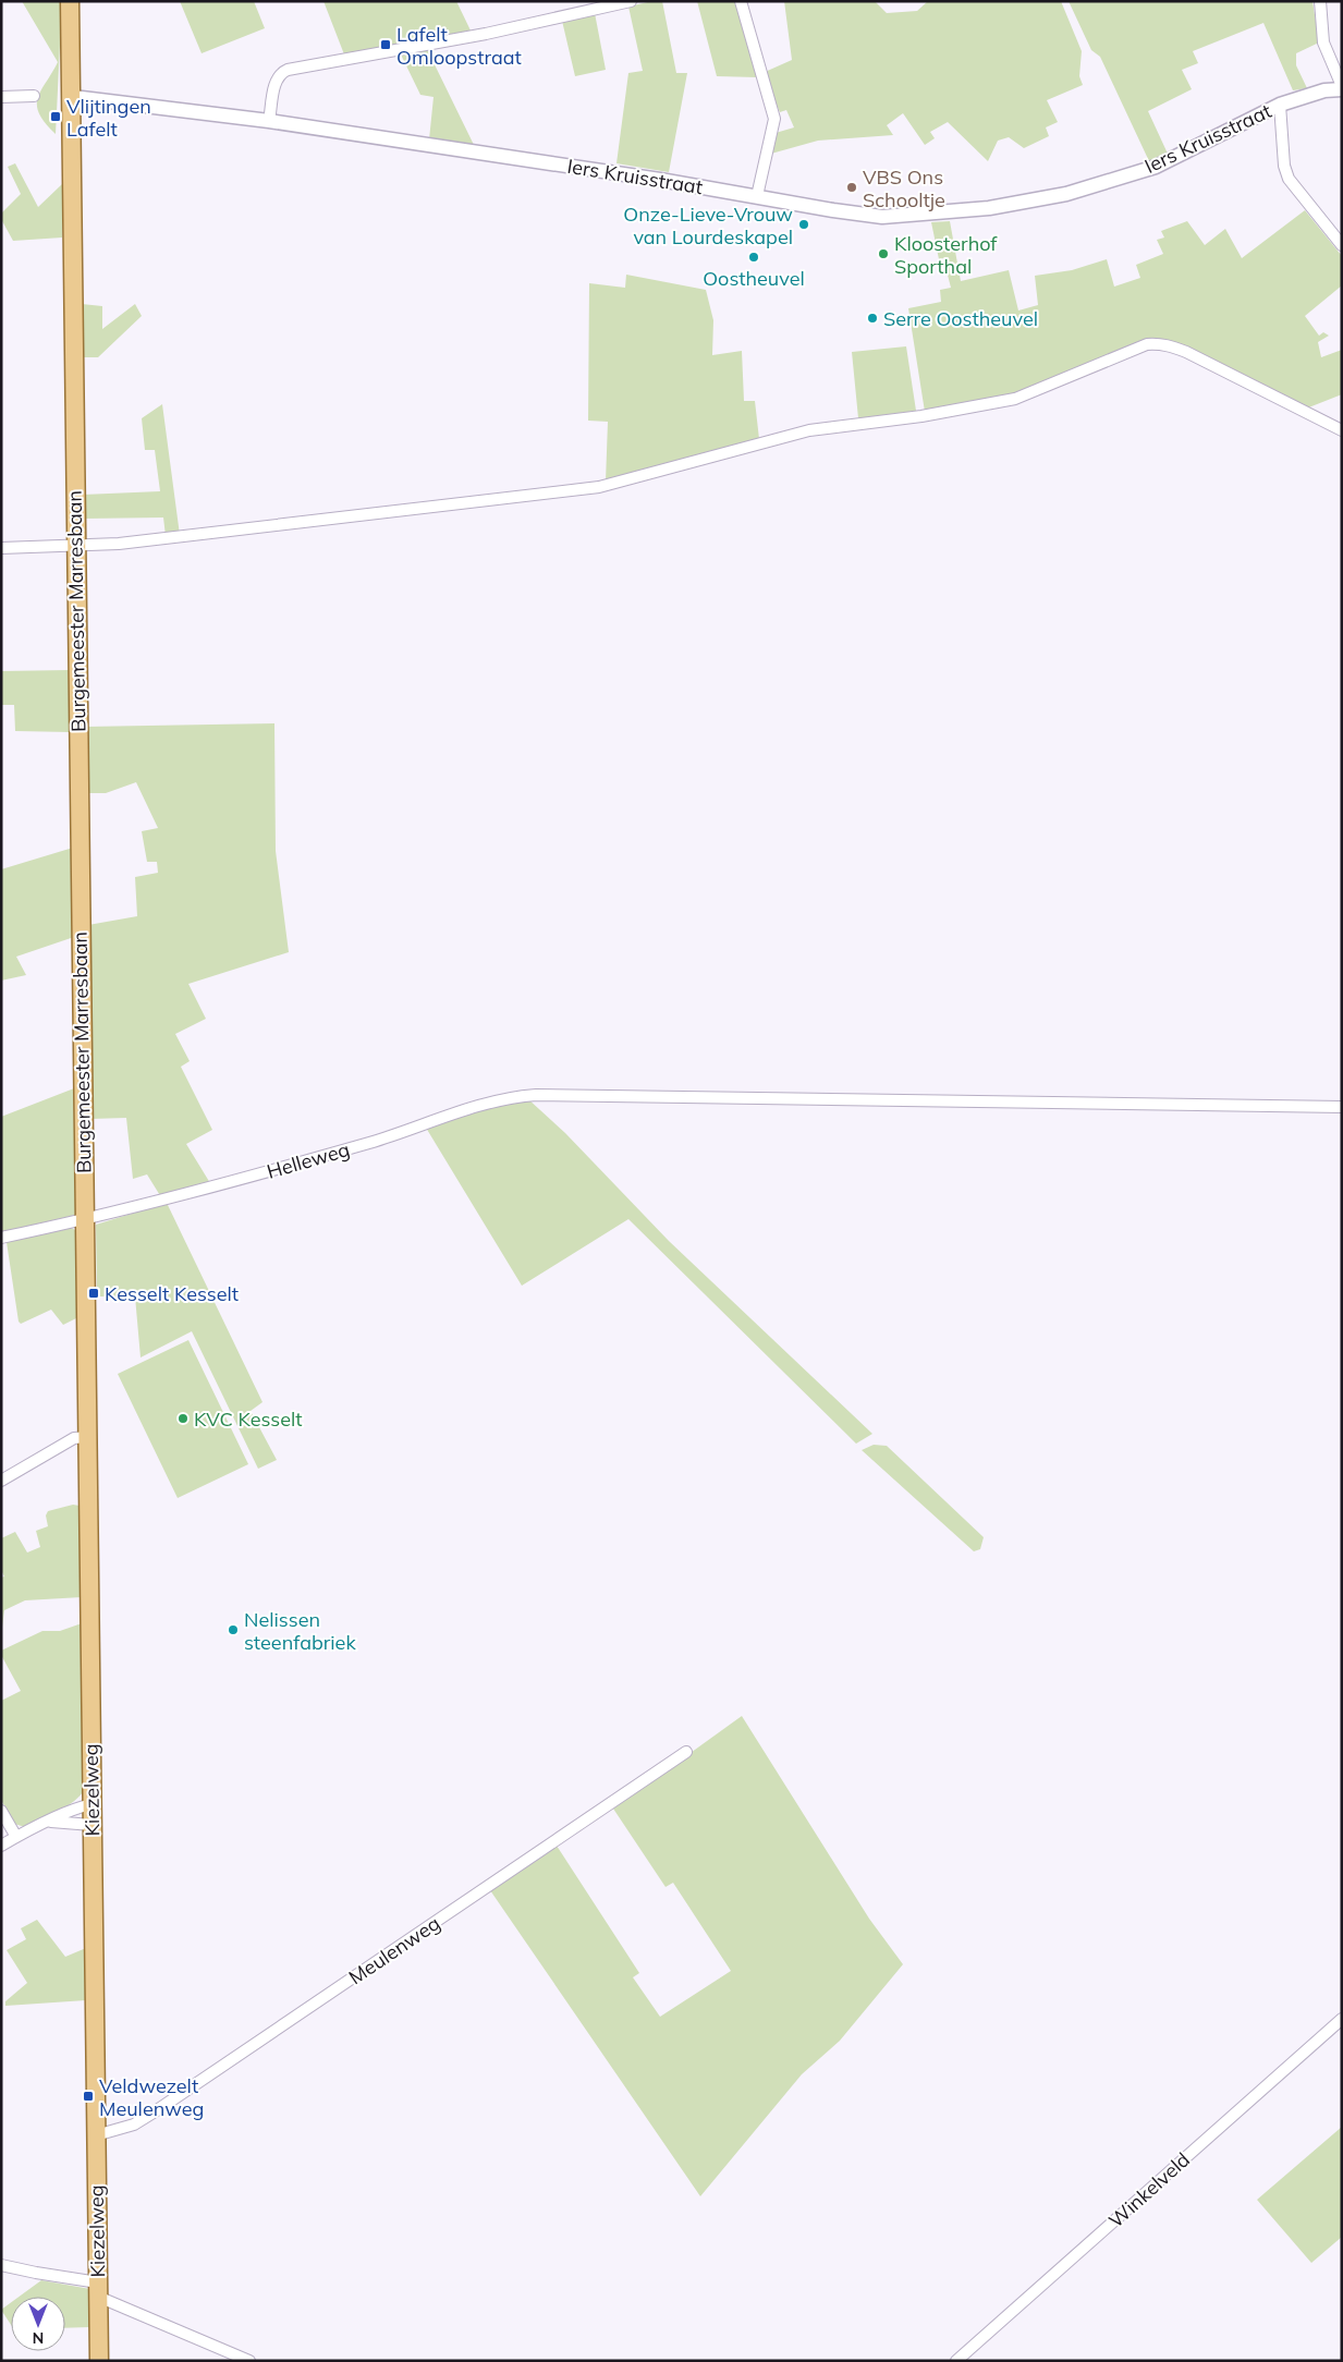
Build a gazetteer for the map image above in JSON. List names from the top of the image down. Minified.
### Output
{"streets":{"main road":["Burgemeester Marresbaan","Kiezelweg"],"street":["Iers Kruisstraat","Helleweg","Meulenweg","Winkelveld"]},"crossings":[["Iers Kruisstraat","Burgemeester Marresbaan"],["Burgemeester Marresbaan","Helleweg"],["Burgemeester Marresbaan","Kiezelweg"],["Helleweg","Kiezelweg"],["Kiezelweg","Meulenweg"]],"places":{"transit":["Lafelt Omloopstraat","Vlijtingen Lafelt","Kesselt Kesselt","Veldwezelt Meulenweg"],"other":["VBS Ons Schooltje","Onze-Lieve-Vrouw van Lourdeskapel","Kloosterhof Sporthal","Oostheuvel","Serre Oostheuvel","KVC Kesselt","Nelissen steenfabriek"]},"north":"bottom"}
